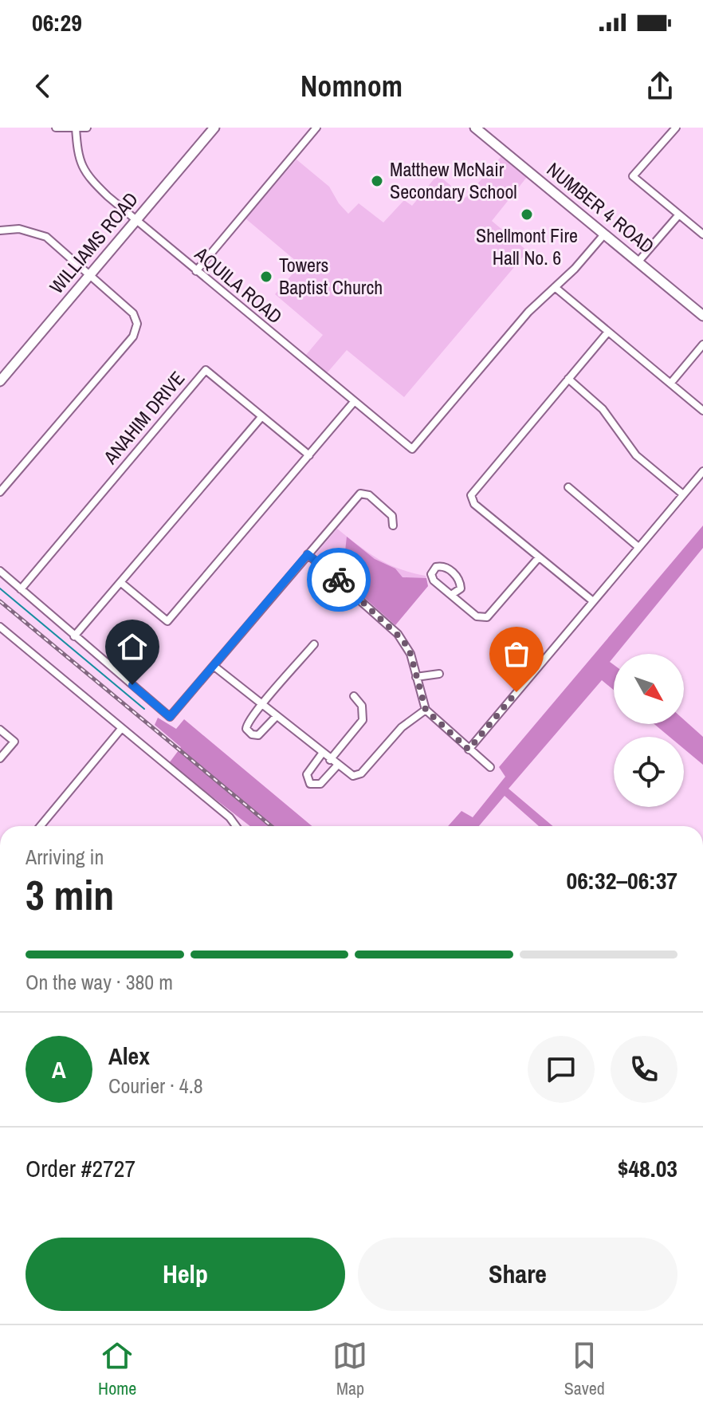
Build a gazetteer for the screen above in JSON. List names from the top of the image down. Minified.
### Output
{"streets":{"street":["NUMBER 4 ROAD","WILLIAMS ROAD","AQUILA ROAD","ANAHIM DRIVE"]},"crossings":[["WILLIAMS ROAD","AQUILA ROAD"]],"places":["Matthew McNair Secondary School","Shellmont Fire Hall No. 6","Towers Baptist Church"],"north":"bottom right","page":{"status":"06:29","header":"Nomnom","heading":["3 min","Arriving in","06:32–06:37"],"panel":["Alex","Courier · 4.8","Order #2727","$48.03"],"bar":"On the way · 380 m","round":"A","buttons":["Help","Share"],"tabs":["Home","Map","Saved"]}}
